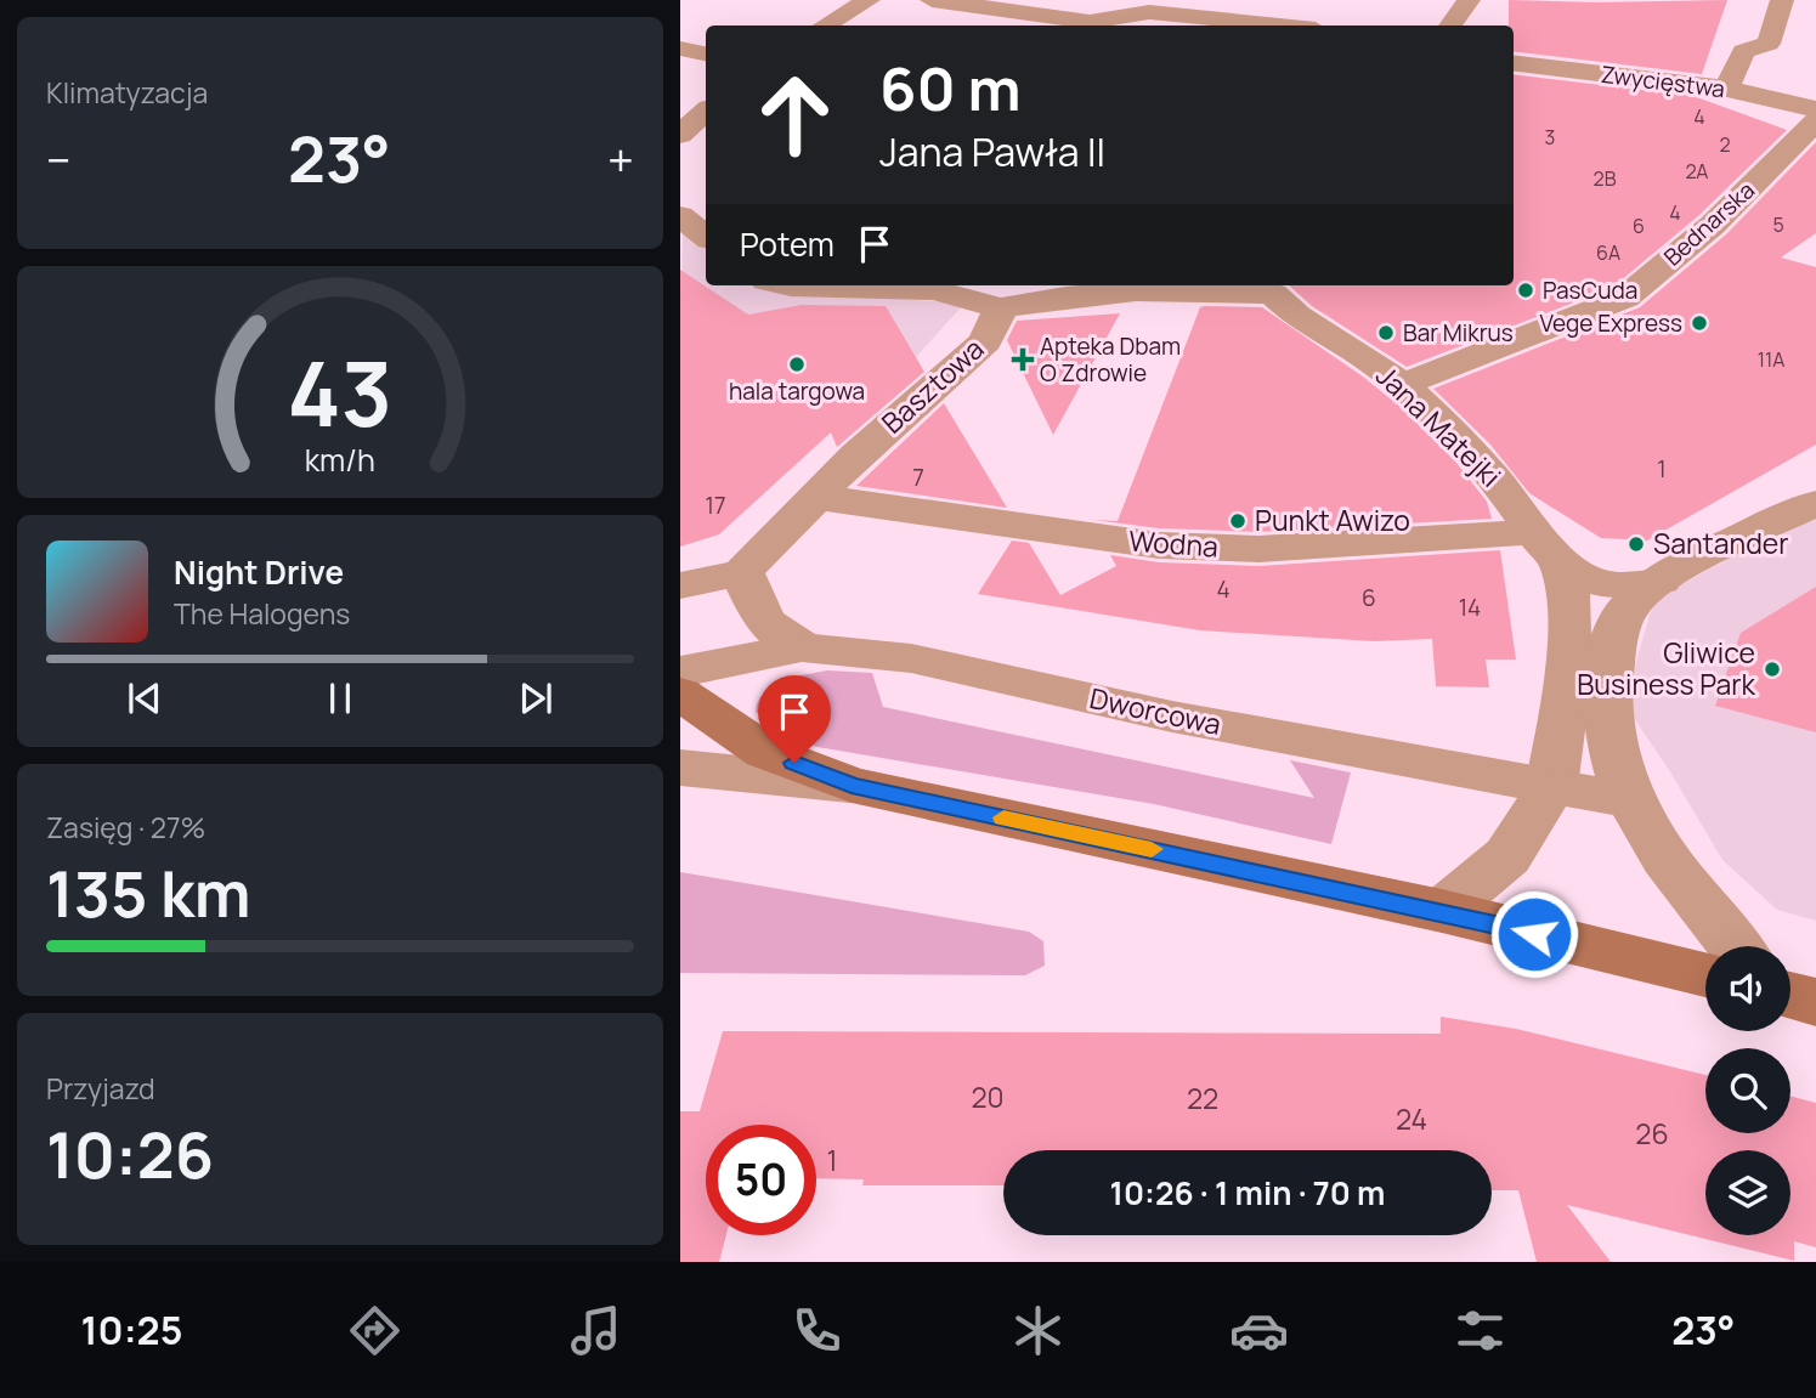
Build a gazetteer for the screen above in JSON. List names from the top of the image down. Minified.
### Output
{"streets":{"street":["Zwycięstwa","Bednarska","Basztowa","Jana Matejki","Wodna","Dworcowa"]},"crossings":[["Bednarska","Jana Matejki"],["Basztowa","Jana Matejki"],["Basztowa","Wodna"],["Jana Matejki","Wodna"]],"places":{"other":["PasCuda","Vege Express","Bar Mikrus","hala targowa","Punkt Awizo","Santander","Gliwice Business Park"],"health":["Apteka Dbam O Zdrowie"]},"house_numbers":["4","3","2","2A","2B","4","5","6","6A","11A","1","7","17","4","6","14","20","22","24","26","1"],"page":{"tile":["Klimatyzacja",["Zasięg · 27%","135 km"],["Przyjazd","10:26"]],"turn":["60 m","Jana Pawła II"],"heat":["−","23°","+"],"then":"Potem","song":["Night Drive","The Halogens"],"limit":"50","trip":"10:26 · 1 min · 70 m","tabs":["10:25","23°"],"gauge":["43","km/h"]}}
